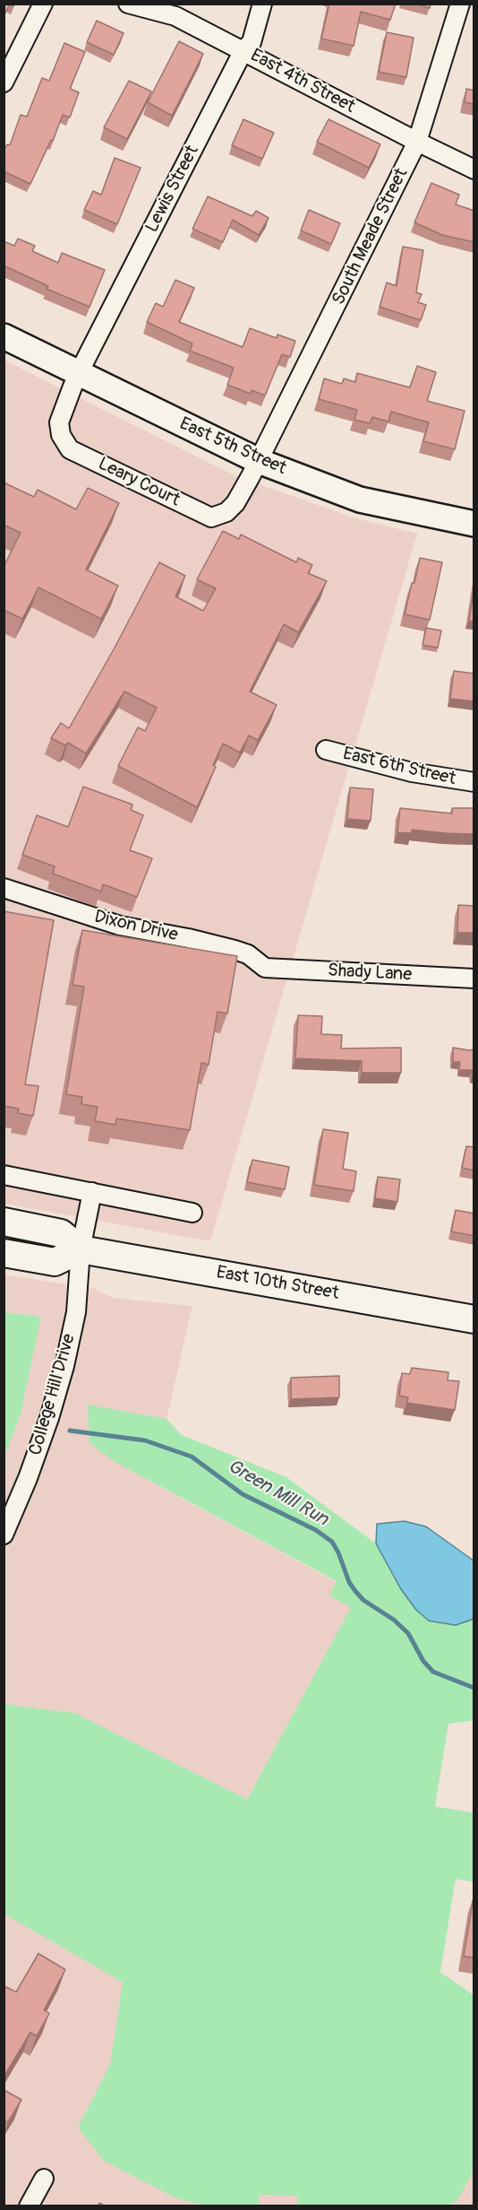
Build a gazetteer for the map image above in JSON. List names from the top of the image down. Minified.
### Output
{"streets":{"main road":["East 5th Street","East 10th Street"],"street":["East 4th Street","Lewis Street","South Meade Street","Leary Court","East 6th Street","Dixon Drive","Shady Lane","College Hill Drive"]},"crossings":[["East 4th Street","Lewis Street"],["East 4th Street","South Meade Street"],["Lewis Street","East 5th Street"],["Lewis Street","Leary Court"],["South Meade Street","East 5th Street"],["South Meade Street","Leary Court"],["East 5th Street","Leary Court"],["Dixon Drive","Shady Lane"],["East 10th Street","College Hill Drive"]],"water":["Green Mill Run"]}
